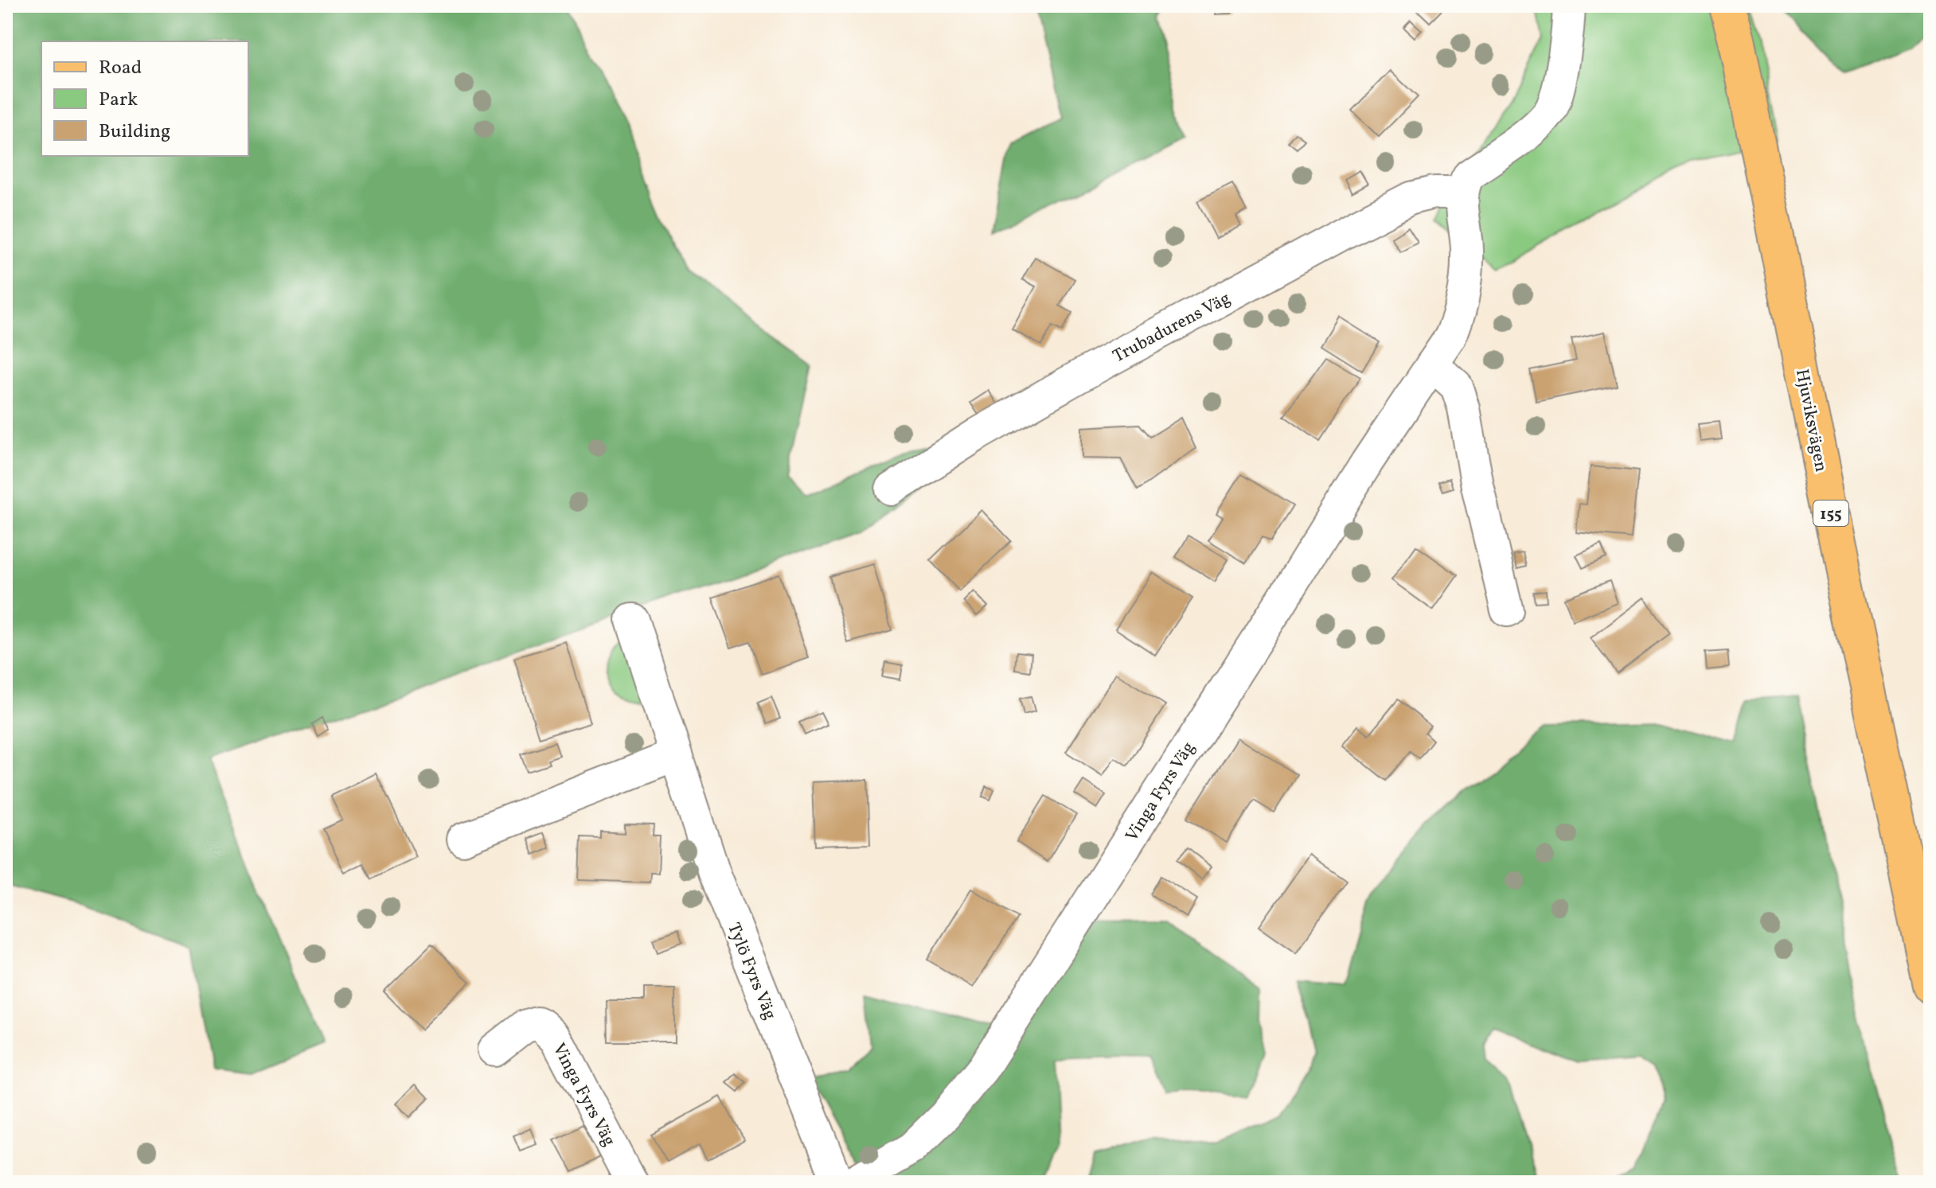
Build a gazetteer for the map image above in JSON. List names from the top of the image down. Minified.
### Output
{"streets":{"main road":["Hjuviksvägen","155"],"street":["Trubadurens Väg","Vinga Fyrs Väg","Tylö Fyrs Väg"]},"crossings":[["Trubadurens Väg","Vinga Fyrs Väg"]],"legend":["Road","Park","Building"]}
